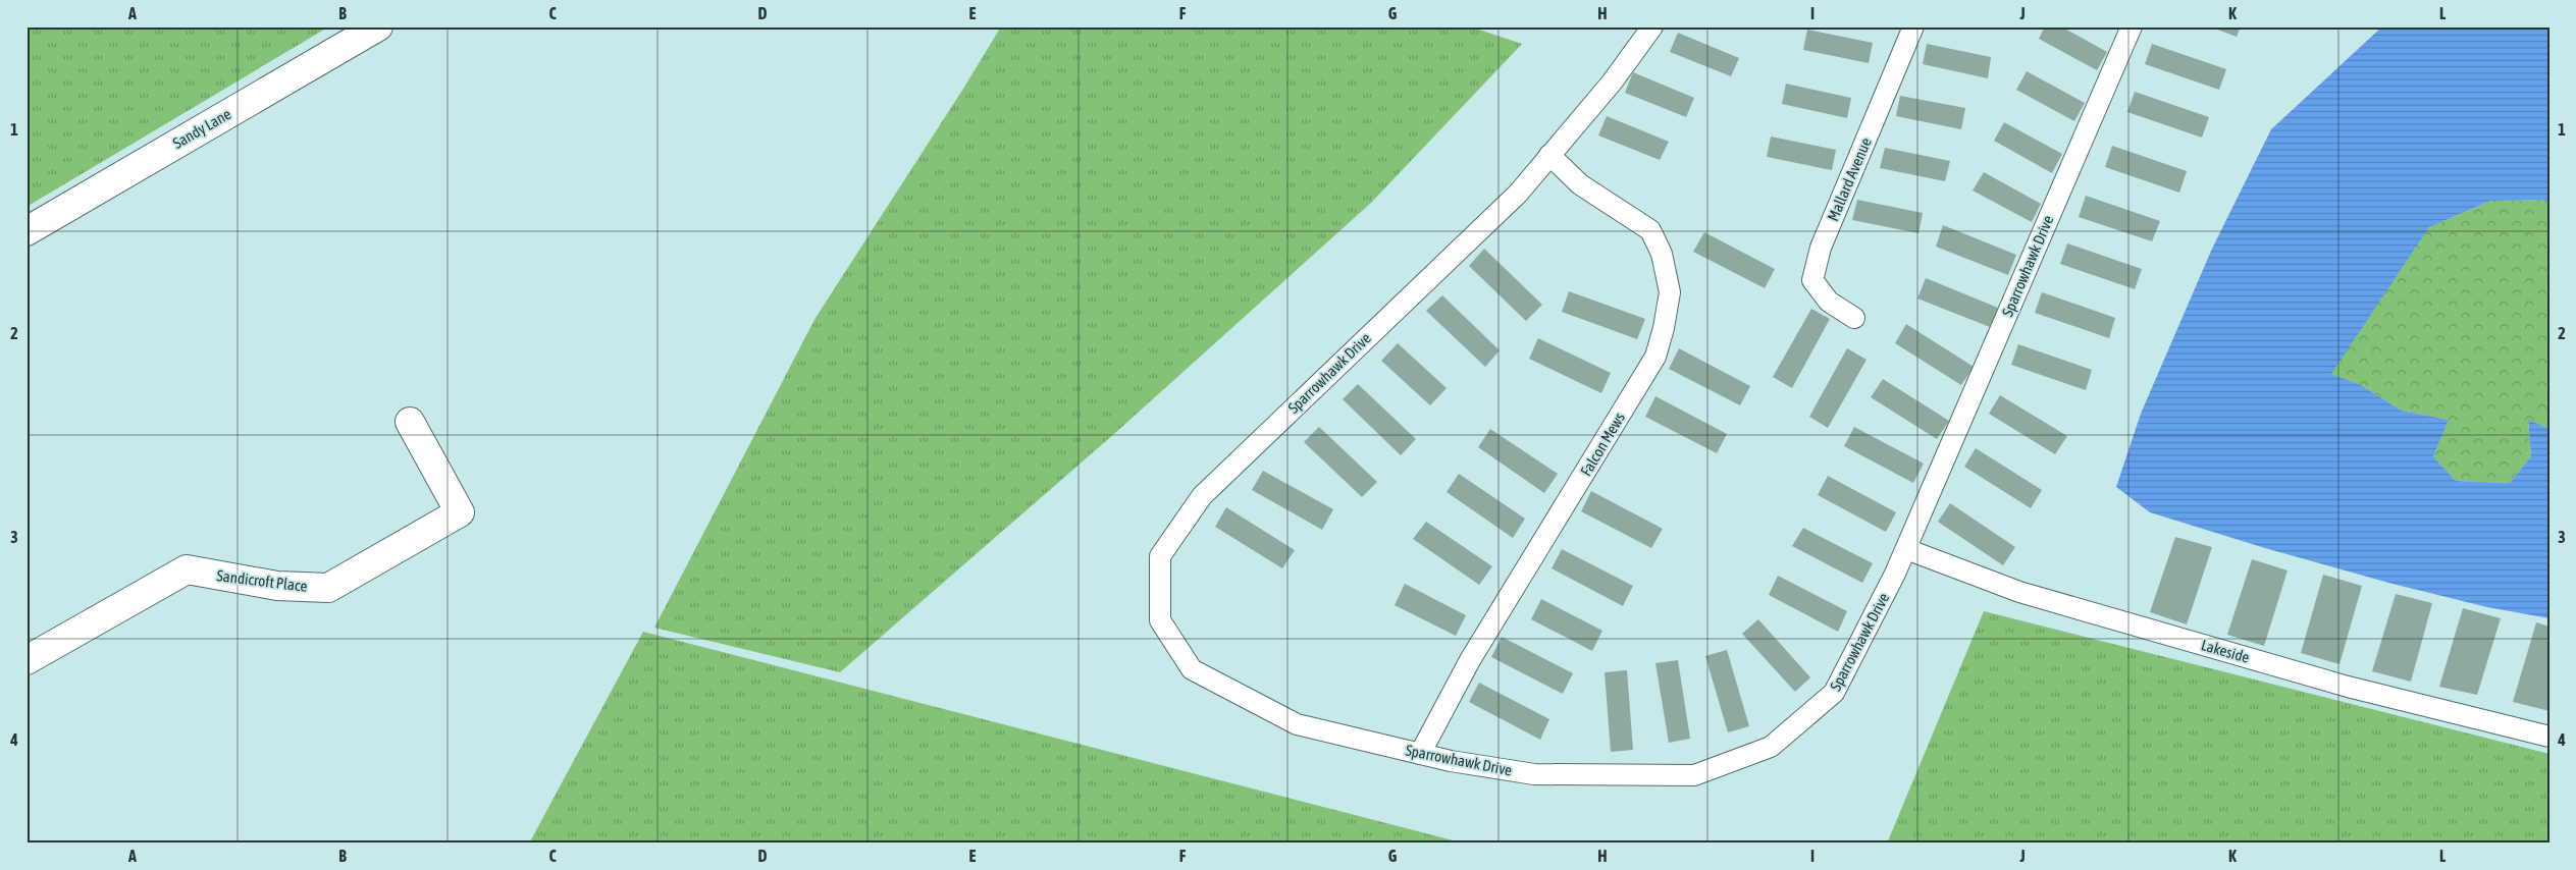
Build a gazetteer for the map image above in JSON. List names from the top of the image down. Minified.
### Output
{"streets":{"street":["Sandy Lane","Sandicroft Place"],"lane":["Mallard Avenue","Sparrowhawk Drive","Falcon Mews","Lakeside"]},"crossings":[["Sparrowhawk Drive","Falcon Mews"],["Sparrowhawk Drive","Lakeside"]],"grid":{"columns":["A","B","C","D","E","F","G","H","I","J","K","L"],"rows":["1","2","3","4"]}}
